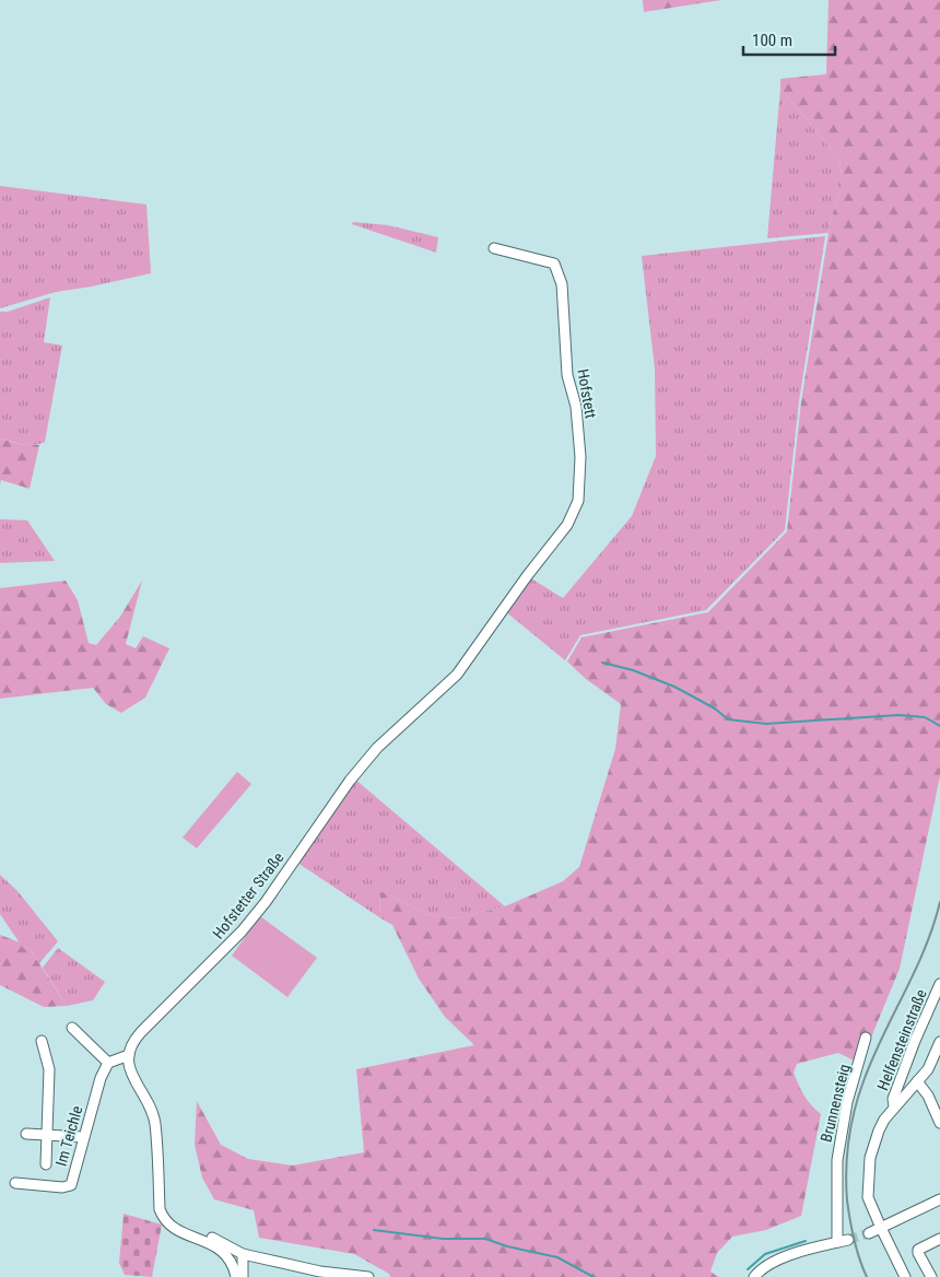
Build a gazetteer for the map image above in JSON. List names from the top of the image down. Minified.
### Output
{"streets":{"street":["Hofstett","Hofstetter Straße","Helfensteinstraße","Brunnensteig","Im Teichle"]},"crossings":[["Hofstett","Hofstetter Straße"]],"scale_bar":"100 m"}
